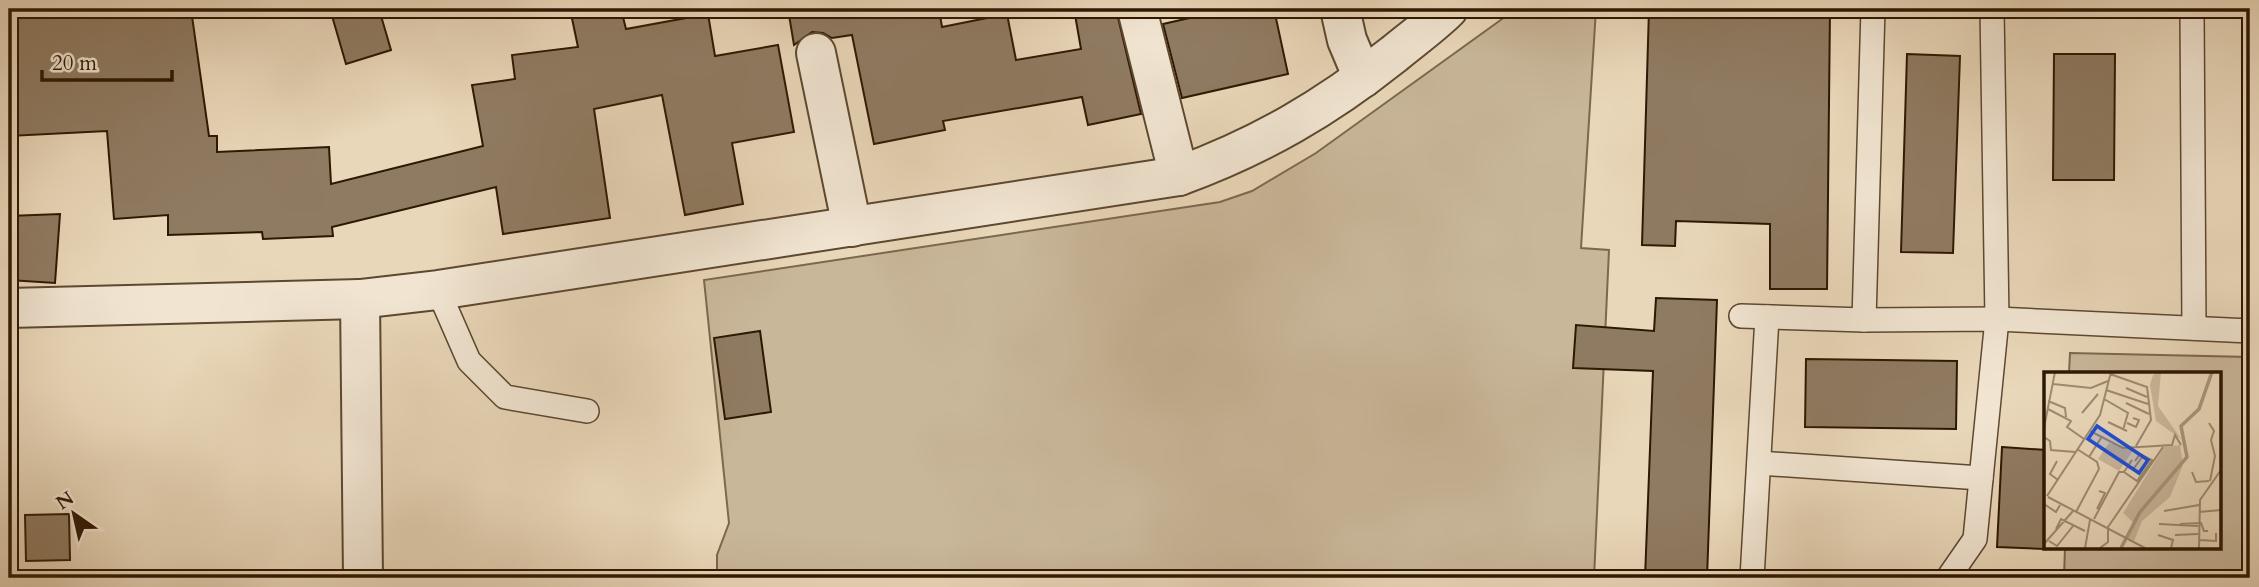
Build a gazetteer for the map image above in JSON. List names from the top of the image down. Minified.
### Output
{"scale_bar":"20 m","north":"top left"}
